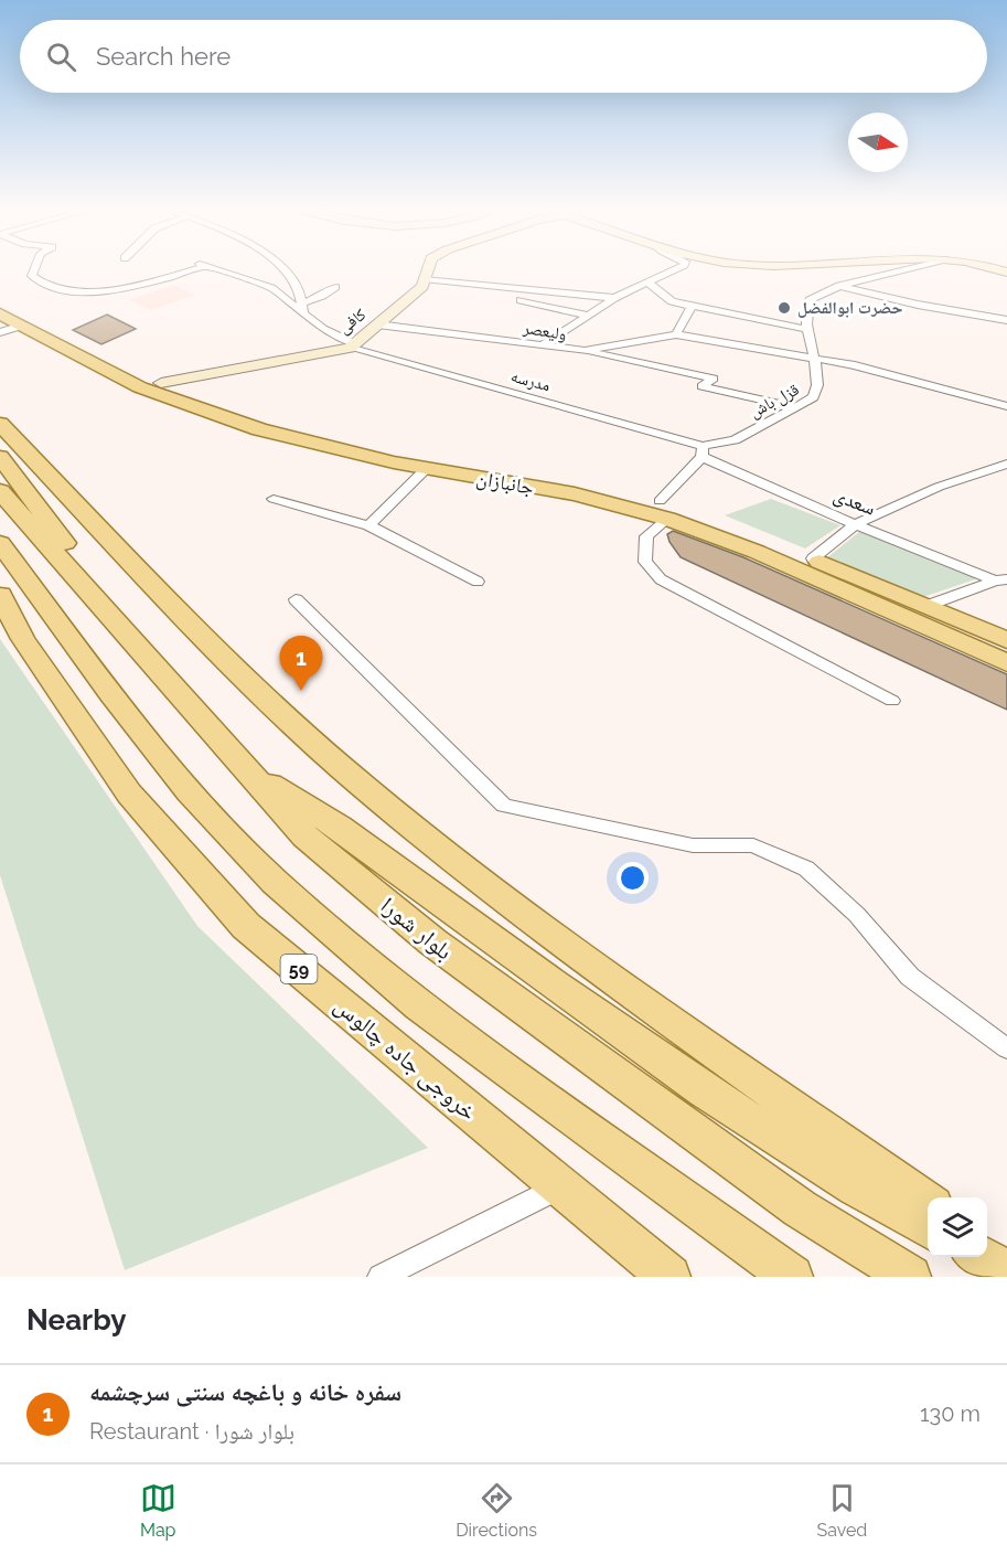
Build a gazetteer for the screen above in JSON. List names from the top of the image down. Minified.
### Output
{"streets":{"main road":["جانبازان","بلوار شورا","59","خروجی جاده چالوس"],"street":["کافی","ولیعصر","مدرسه","قزل باش","سعدی"]},"crossings":[["کافی","ولیعصر"],["کافی","مدرسه"],["کافی","جانبازان"],["ولیعصر","مدرسه"],["مدرسه","قزل باش"],["مدرسه","سعدی"],["قزل باش","سعدی"]],"places":["حضرت ابوالفضل"],"north":"right","page":{"search":"Search here","pins":"1","heading":"Nearby","list":[{"mark":"1","name":"سفره خانه و باغچه سنتی سرچشمه","note":"Restaurant · بلوار شورا","value":"130 m"}],"nav":["Map","Directions","Saved"]}}
